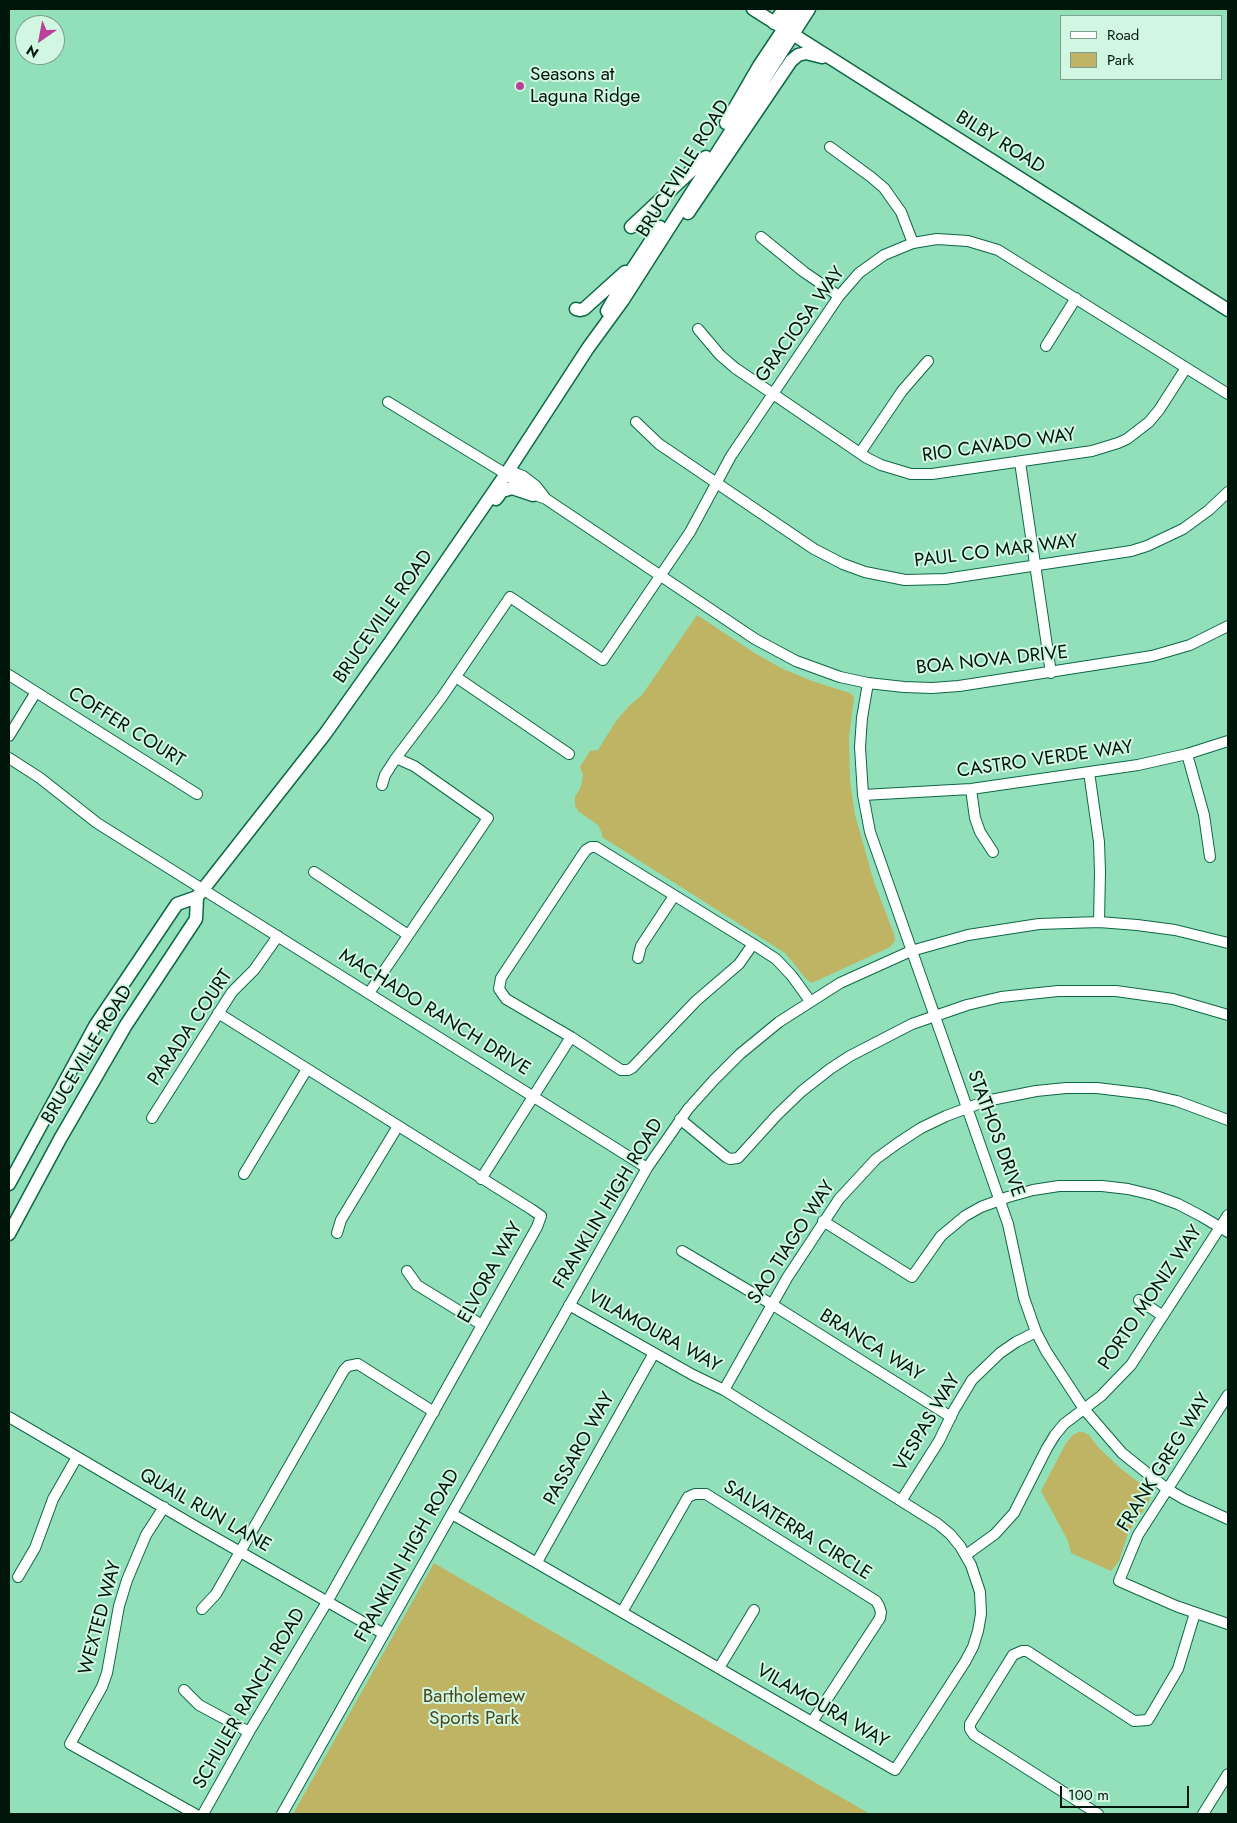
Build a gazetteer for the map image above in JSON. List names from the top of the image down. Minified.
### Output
{"streets":{"main road":["BILBY ROAD","BRUCEVILLE ROAD"],"street":["GRACIOSA WAY","RIO CAVADO WAY","PAUL CO MAR WAY","BOA NOVA DRIVE","COFFER COURT","CASTRO VERDE WAY","MACHADO RANCH DRIVE","PARADA COURT","STATHOS DRIVE","FRANKLIN HIGH ROAD","SAO TIAGO WAY","ELVORA WAY","PORTO MONIZ WAY","VILAMOURA WAY","BRANCA WAY","VESPAS WAY","PASSARO WAY","FRANK GREG WAY","QUAIL RUN LANE","SALVATERRA CIRCLE","WEXTED WAY","SCHULER RANCH ROAD"]},"crossings":[["BILBY ROAD","BRUCEVILLE ROAD"],["BRUCEVILLE ROAD","BOA NOVA DRIVE"],["BRUCEVILLE ROAD","MACHADO RANCH DRIVE"],["GRACIOSA WAY","RIO CAVADO WAY"],["GRACIOSA WAY","PAUL CO MAR WAY"],["GRACIOSA WAY","BOA NOVA DRIVE"],["BOA NOVA DRIVE","STATHOS DRIVE"],["CASTRO VERDE WAY","STATHOS DRIVE"],["MACHADO RANCH DRIVE","PARADA COURT"],["MACHADO RANCH DRIVE","FRANKLIN HIGH ROAD"],["PARADA COURT","ELVORA WAY"],["STATHOS DRIVE","FRANKLIN HIGH ROAD"],["STATHOS DRIVE","SAO TIAGO WAY"],["STATHOS DRIVE","PORTO MONIZ WAY"],["STATHOS DRIVE","VESPAS WAY"],["STATHOS DRIVE","FRANK GREG WAY"],["FRANKLIN HIGH ROAD","VILAMOURA WAY"],["FRANKLIN HIGH ROAD","QUAIL RUN LANE"],["SAO TIAGO WAY","VILAMOURA WAY"],["SAO TIAGO WAY","BRANCA WAY"],["ELVORA WAY","QUAIL RUN LANE"],["ELVORA WAY","SCHULER RANCH ROAD"],["PORTO MONIZ WAY","VILAMOURA WAY"],["VILAMOURA WAY","VESPAS WAY"],["VILAMOURA WAY","PASSARO WAY"],["VILAMOURA WAY","SALVATERRA CIRCLE"],["BRANCA WAY","VESPAS WAY"],["QUAIL RUN LANE","WEXTED WAY"],["QUAIL RUN LANE","SCHULER RANCH ROAD"]],"parks":["Bartholemew Sports Park"],"places":["Seasons at Laguna Ridge"],"legend":["Road","Park"],"scale_bar":"100 m","north":"bottom left"}
